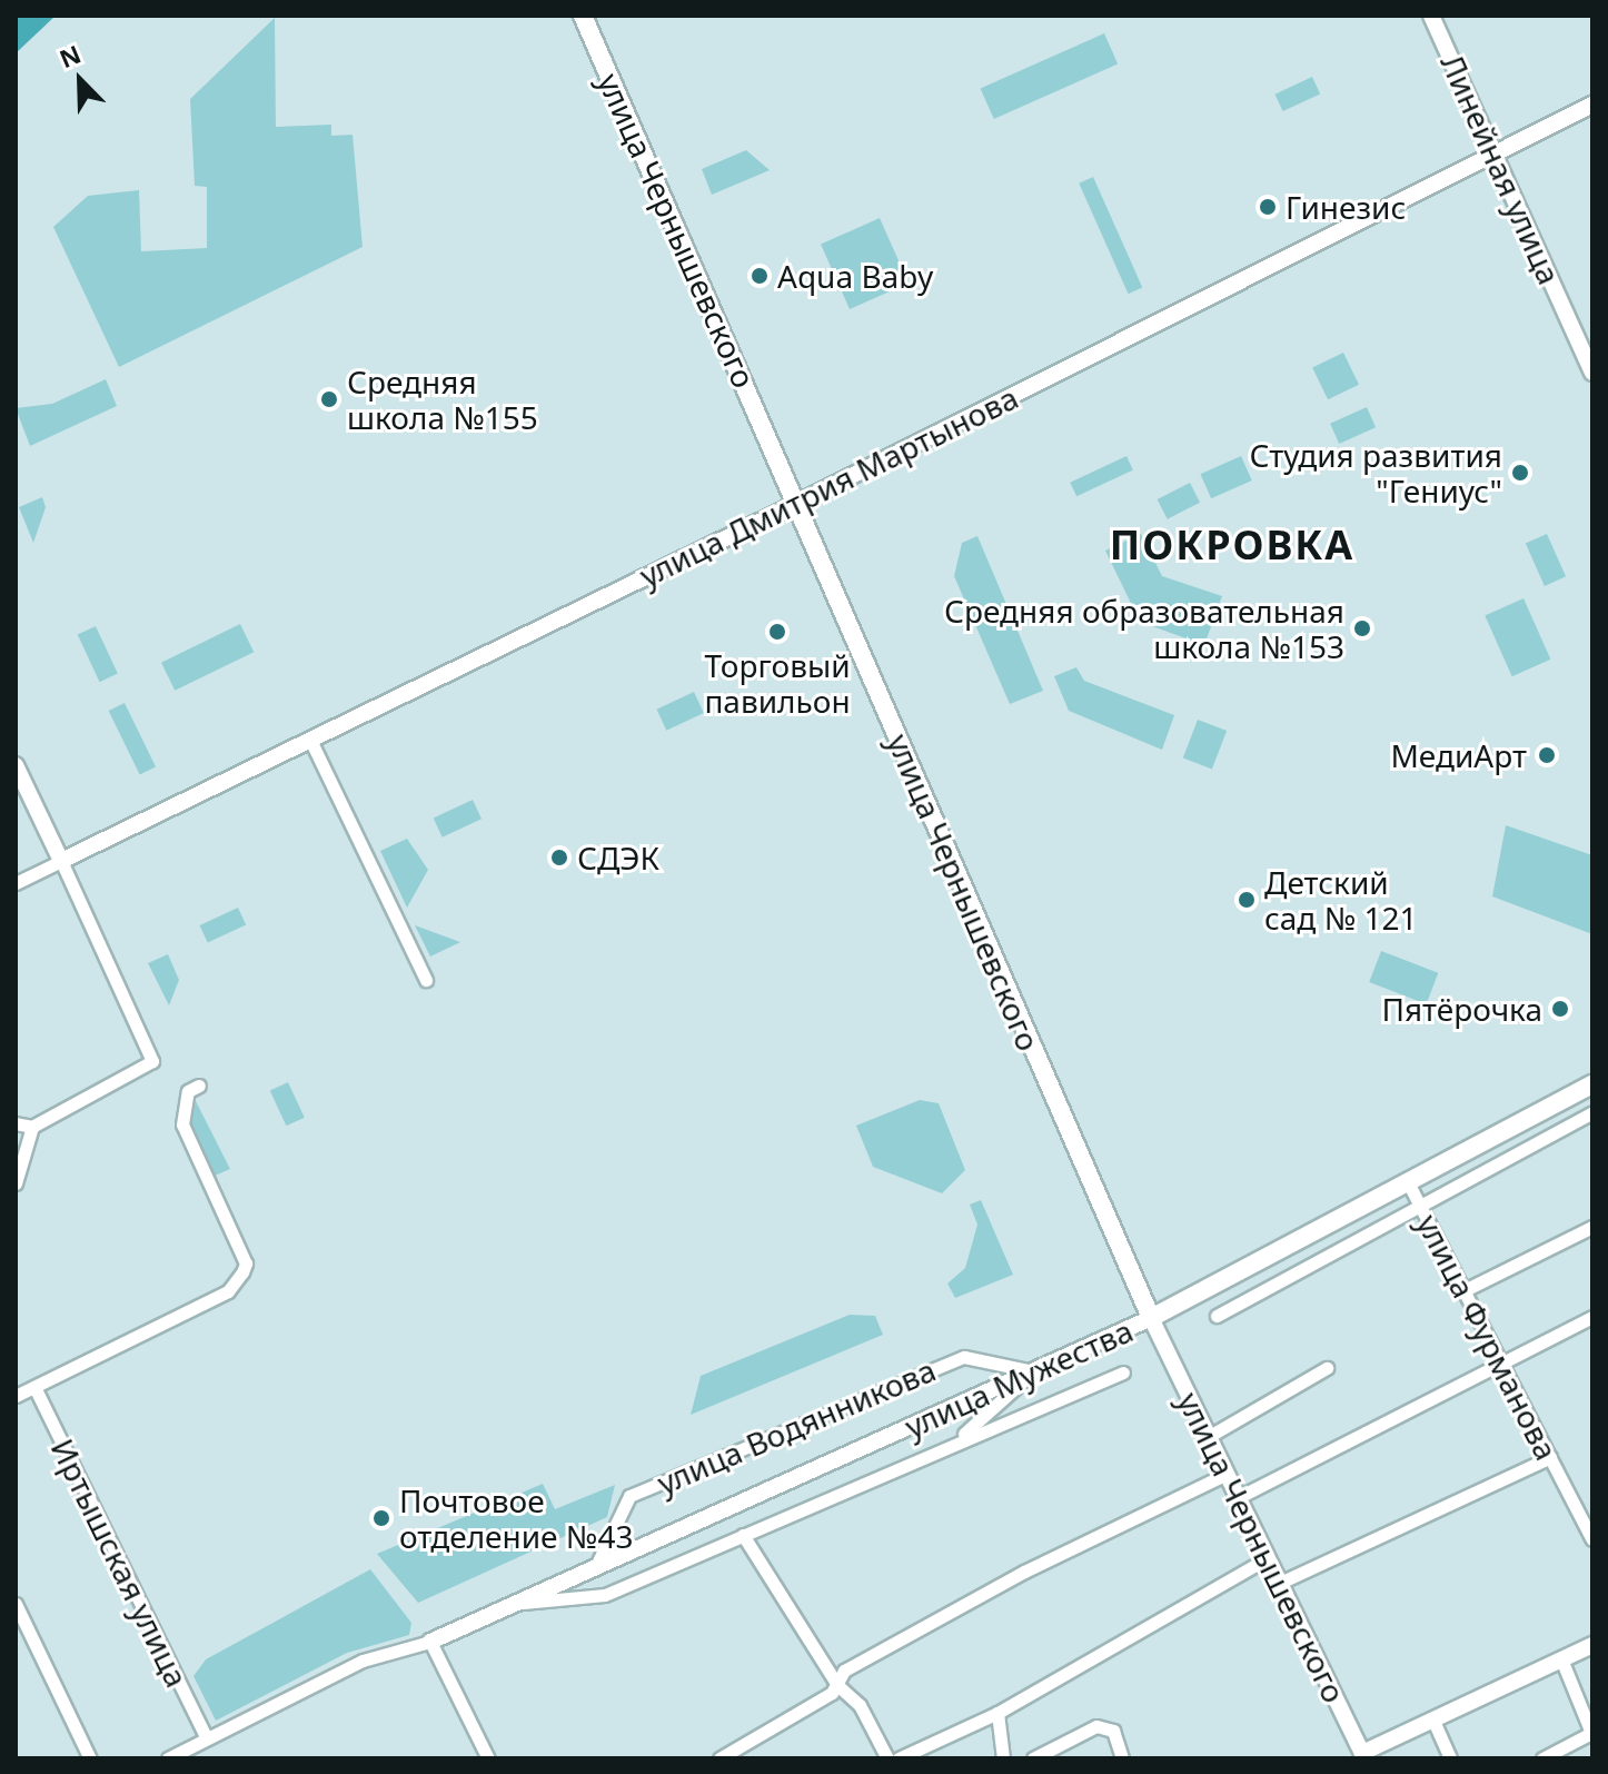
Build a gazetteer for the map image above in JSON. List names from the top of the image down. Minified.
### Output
{"streets":{"main road":["улица Чернышевского","улица Мужества"],"street":["Линейная улица","улица Дмитрия Мартынова","улица Фурманова","улица Водянникова","Иртышская улица"]},"crossings":[["Линейная улица","улица Дмитрия Мартынова"],["улица Чернышевского","улица Дмитрия Мартынова"],["улица Чернышевского","улица Мужества"],["улица Фурманова","улица Мужества"],["улица Мужества","улица Водянникова"]],"districts":["ПОКРОВКА"],"places":["Гинезис","Aqua Baby","Средняя школа №155","Студия развития \"Гениус\"","Средняя образовательная школа №153","Торговый павильон","МедиАрт","СДЭК","Детский сад № 121","Пятёрочка","Почтовое отделение №43"],"north":"top left"}
